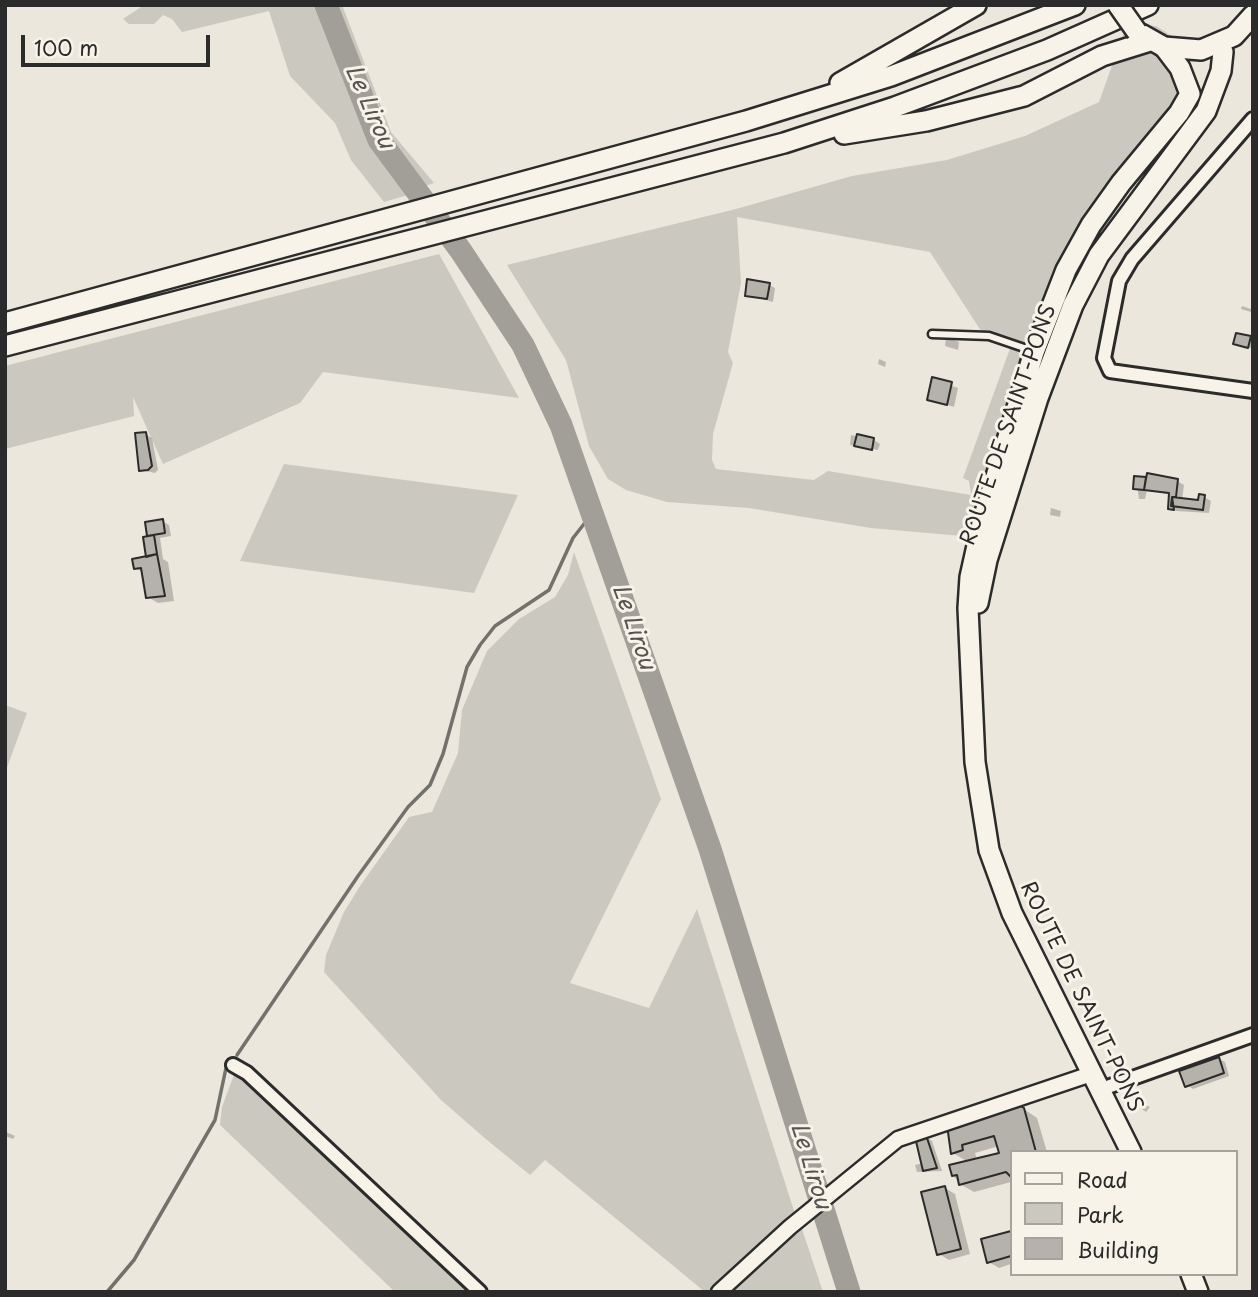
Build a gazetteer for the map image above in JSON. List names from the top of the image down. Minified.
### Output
{"streets":{"main road":["ROUTE DE SAINT-PONS"]},"water":["Le Lirou"],"legend":["Road","Park","Building"],"scale_bar":"100 m"}
